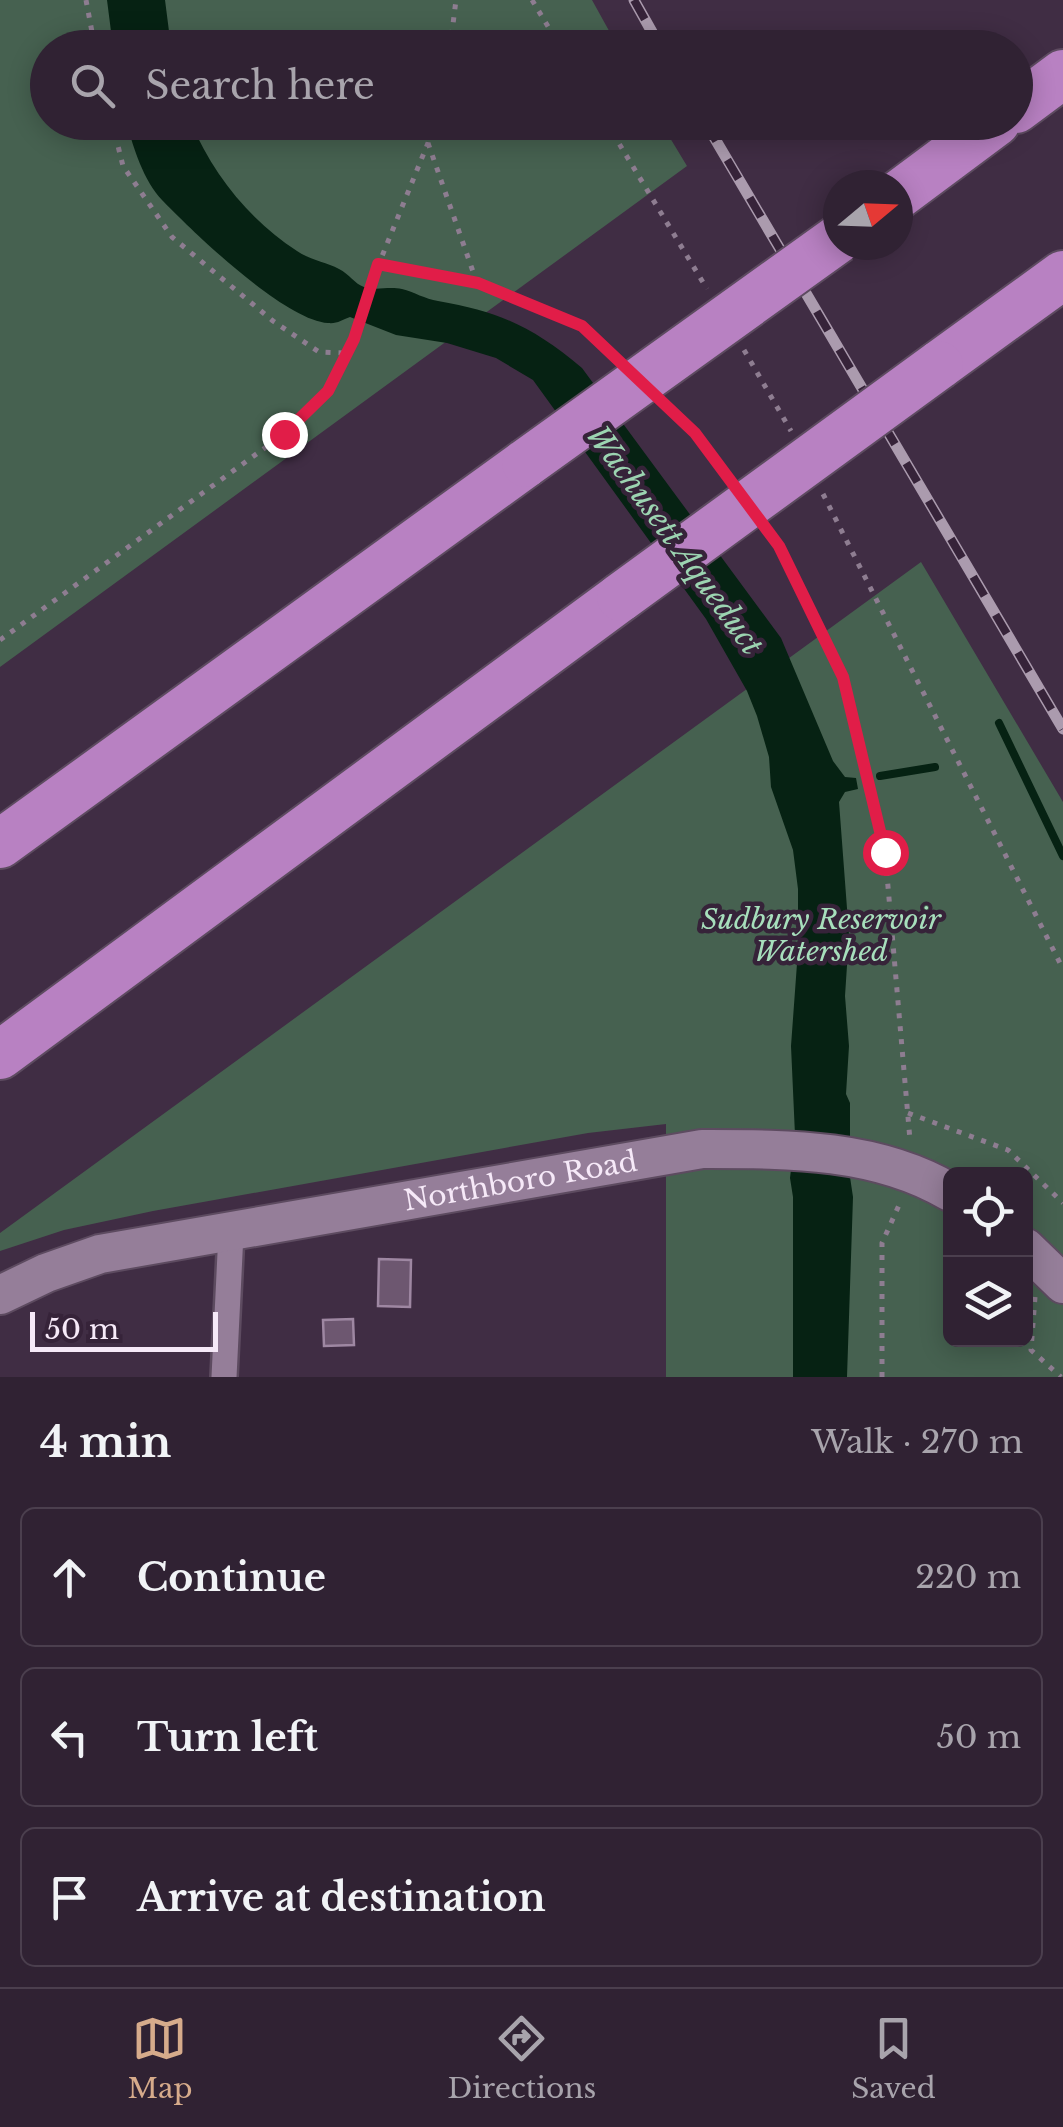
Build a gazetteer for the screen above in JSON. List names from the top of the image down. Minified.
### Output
{"streets":{"main road":["Northboro Road"]},"water":["Wachusett Aqueduct"],"parks":["Sudbury Reservoir Watershed"],"scale_bar":"50 m","north":"right","page":{"search":"Search here","scale":"50 m","heading":["4 min","Walk · 270 m"],"list":[["Continue","220 m"],["Turn left","50 m"],"Arrive at destination"],"nav":["Map","Directions","Saved"]}}
